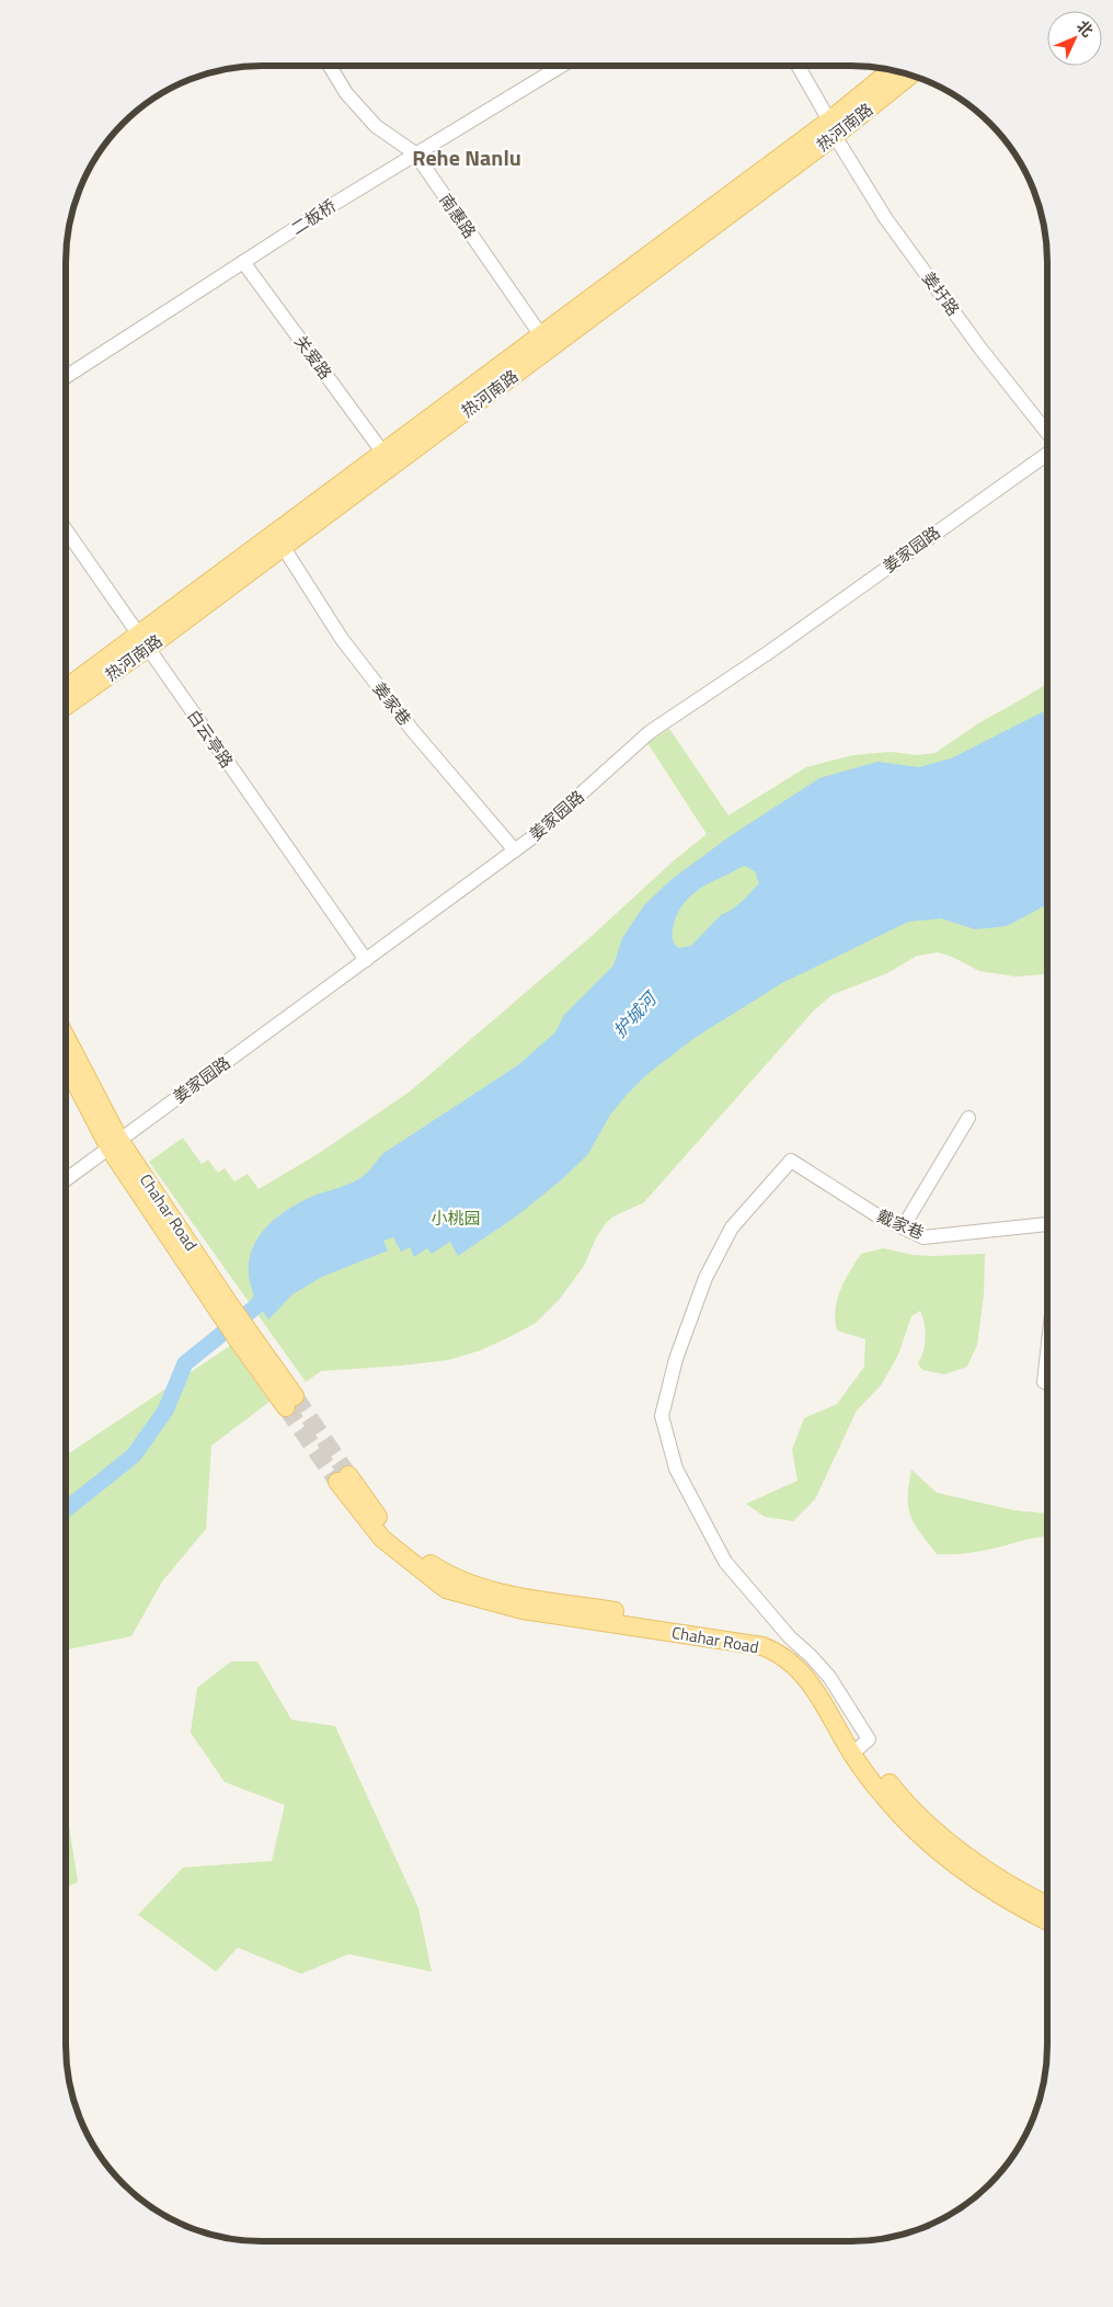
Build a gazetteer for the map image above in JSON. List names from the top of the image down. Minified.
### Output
{"streets":{"main road":["热河南路","Chahar Road"],"street":["南惠路","二板桥","姜圩路","关爱路","姜家园路","姜家巷","白云亭路","戴家巷"]},"crossings":[["热河南路","南惠路"],["热河南路","姜圩路"],["热河南路","关爱路"],["热河南路","姜家巷"],["热河南路","白云亭路"],["南惠路","二板桥"],["二板桥","关爱路"],["姜家园路","姜家巷"],["姜家园路","白云亭路"],["姜家园路","Chahar Road"],["Chahar Road","戴家巷"]],"districts":["Rehe Nanlu"],"water":["护城河"],"parks":["小桃园"],"north":"top right"}
